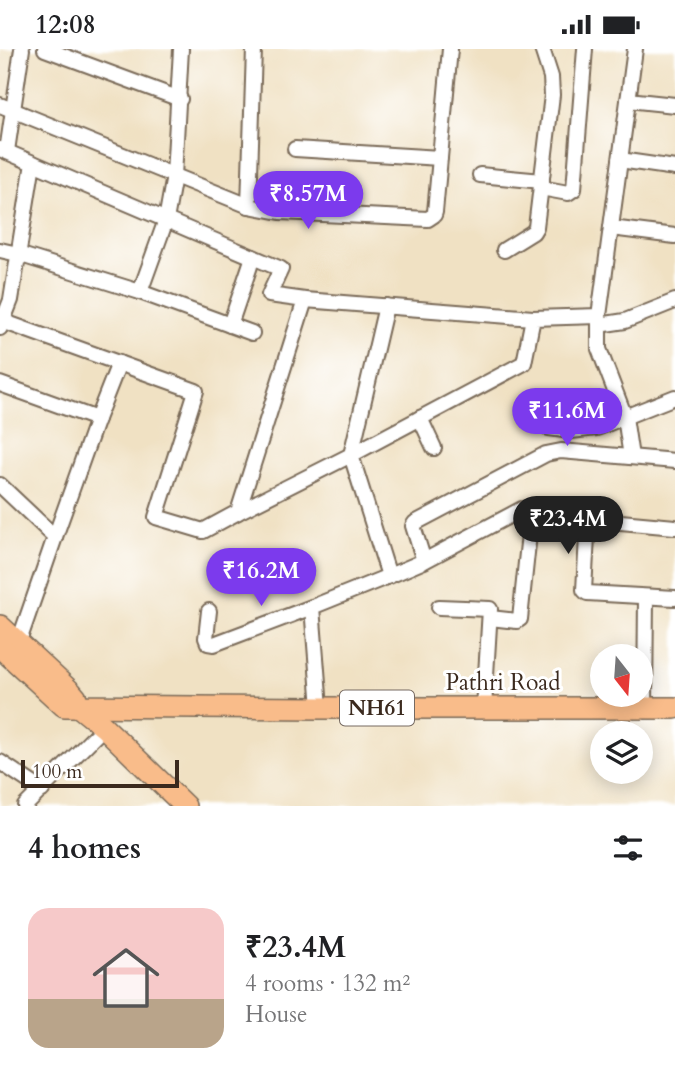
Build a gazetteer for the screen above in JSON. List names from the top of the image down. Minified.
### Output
{"streets":{"highway":["Pathri Road","NH61"]},"scale_bar":"100 m","north":"bottom","page":{"status":"12:08","price":["₹8.57M","₹11.6M","₹23.4M","₹16.2M"],"scale":"100 m","heading":"4 homes","list":[{"name":"₹23.4M","note":"4 rooms · 132 m² · House"}]}}
